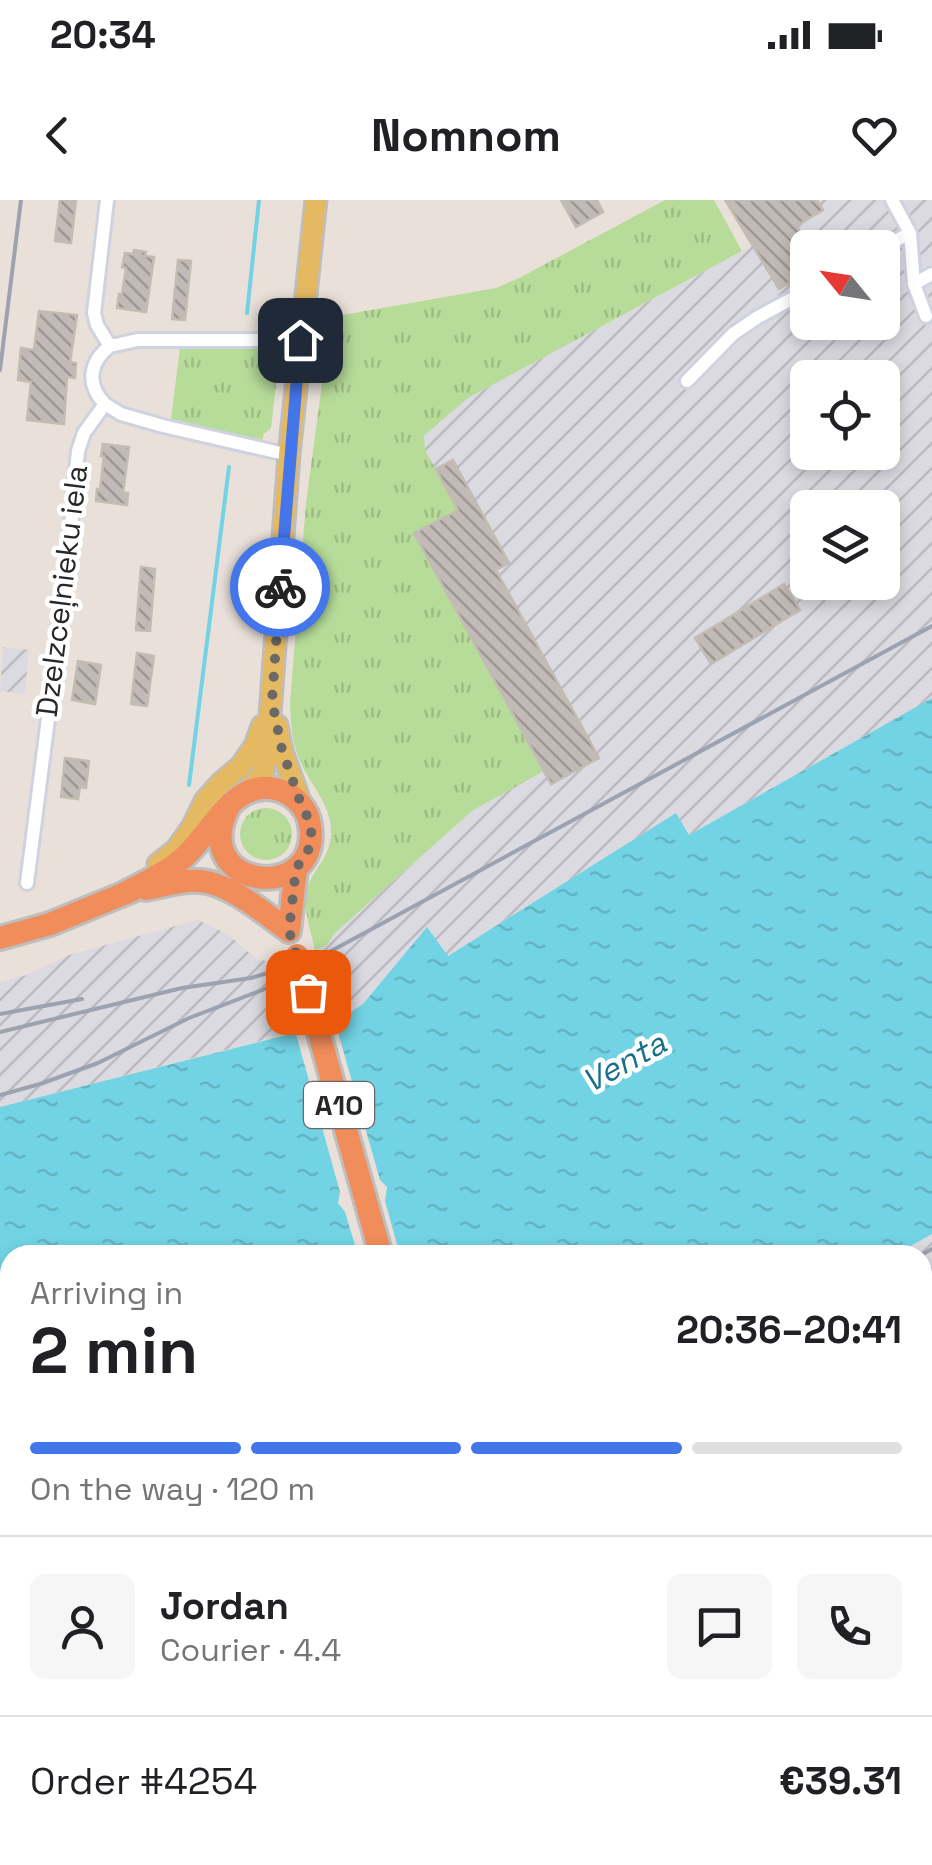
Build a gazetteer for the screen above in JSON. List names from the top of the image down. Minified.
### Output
{"streets":{"highway":["A10"],"street":["Dzelzceļnieku iela"]},"water":["Venta"],"north":"top left","page":{"status":"20:34","header":"Nomnom","heading":["2 min","Arriving in","20:36–20:41"],"panel":["Jordan","Courier · 4.4","Order #4254","€39.31"],"bar":"On the way · 120 m"}}
